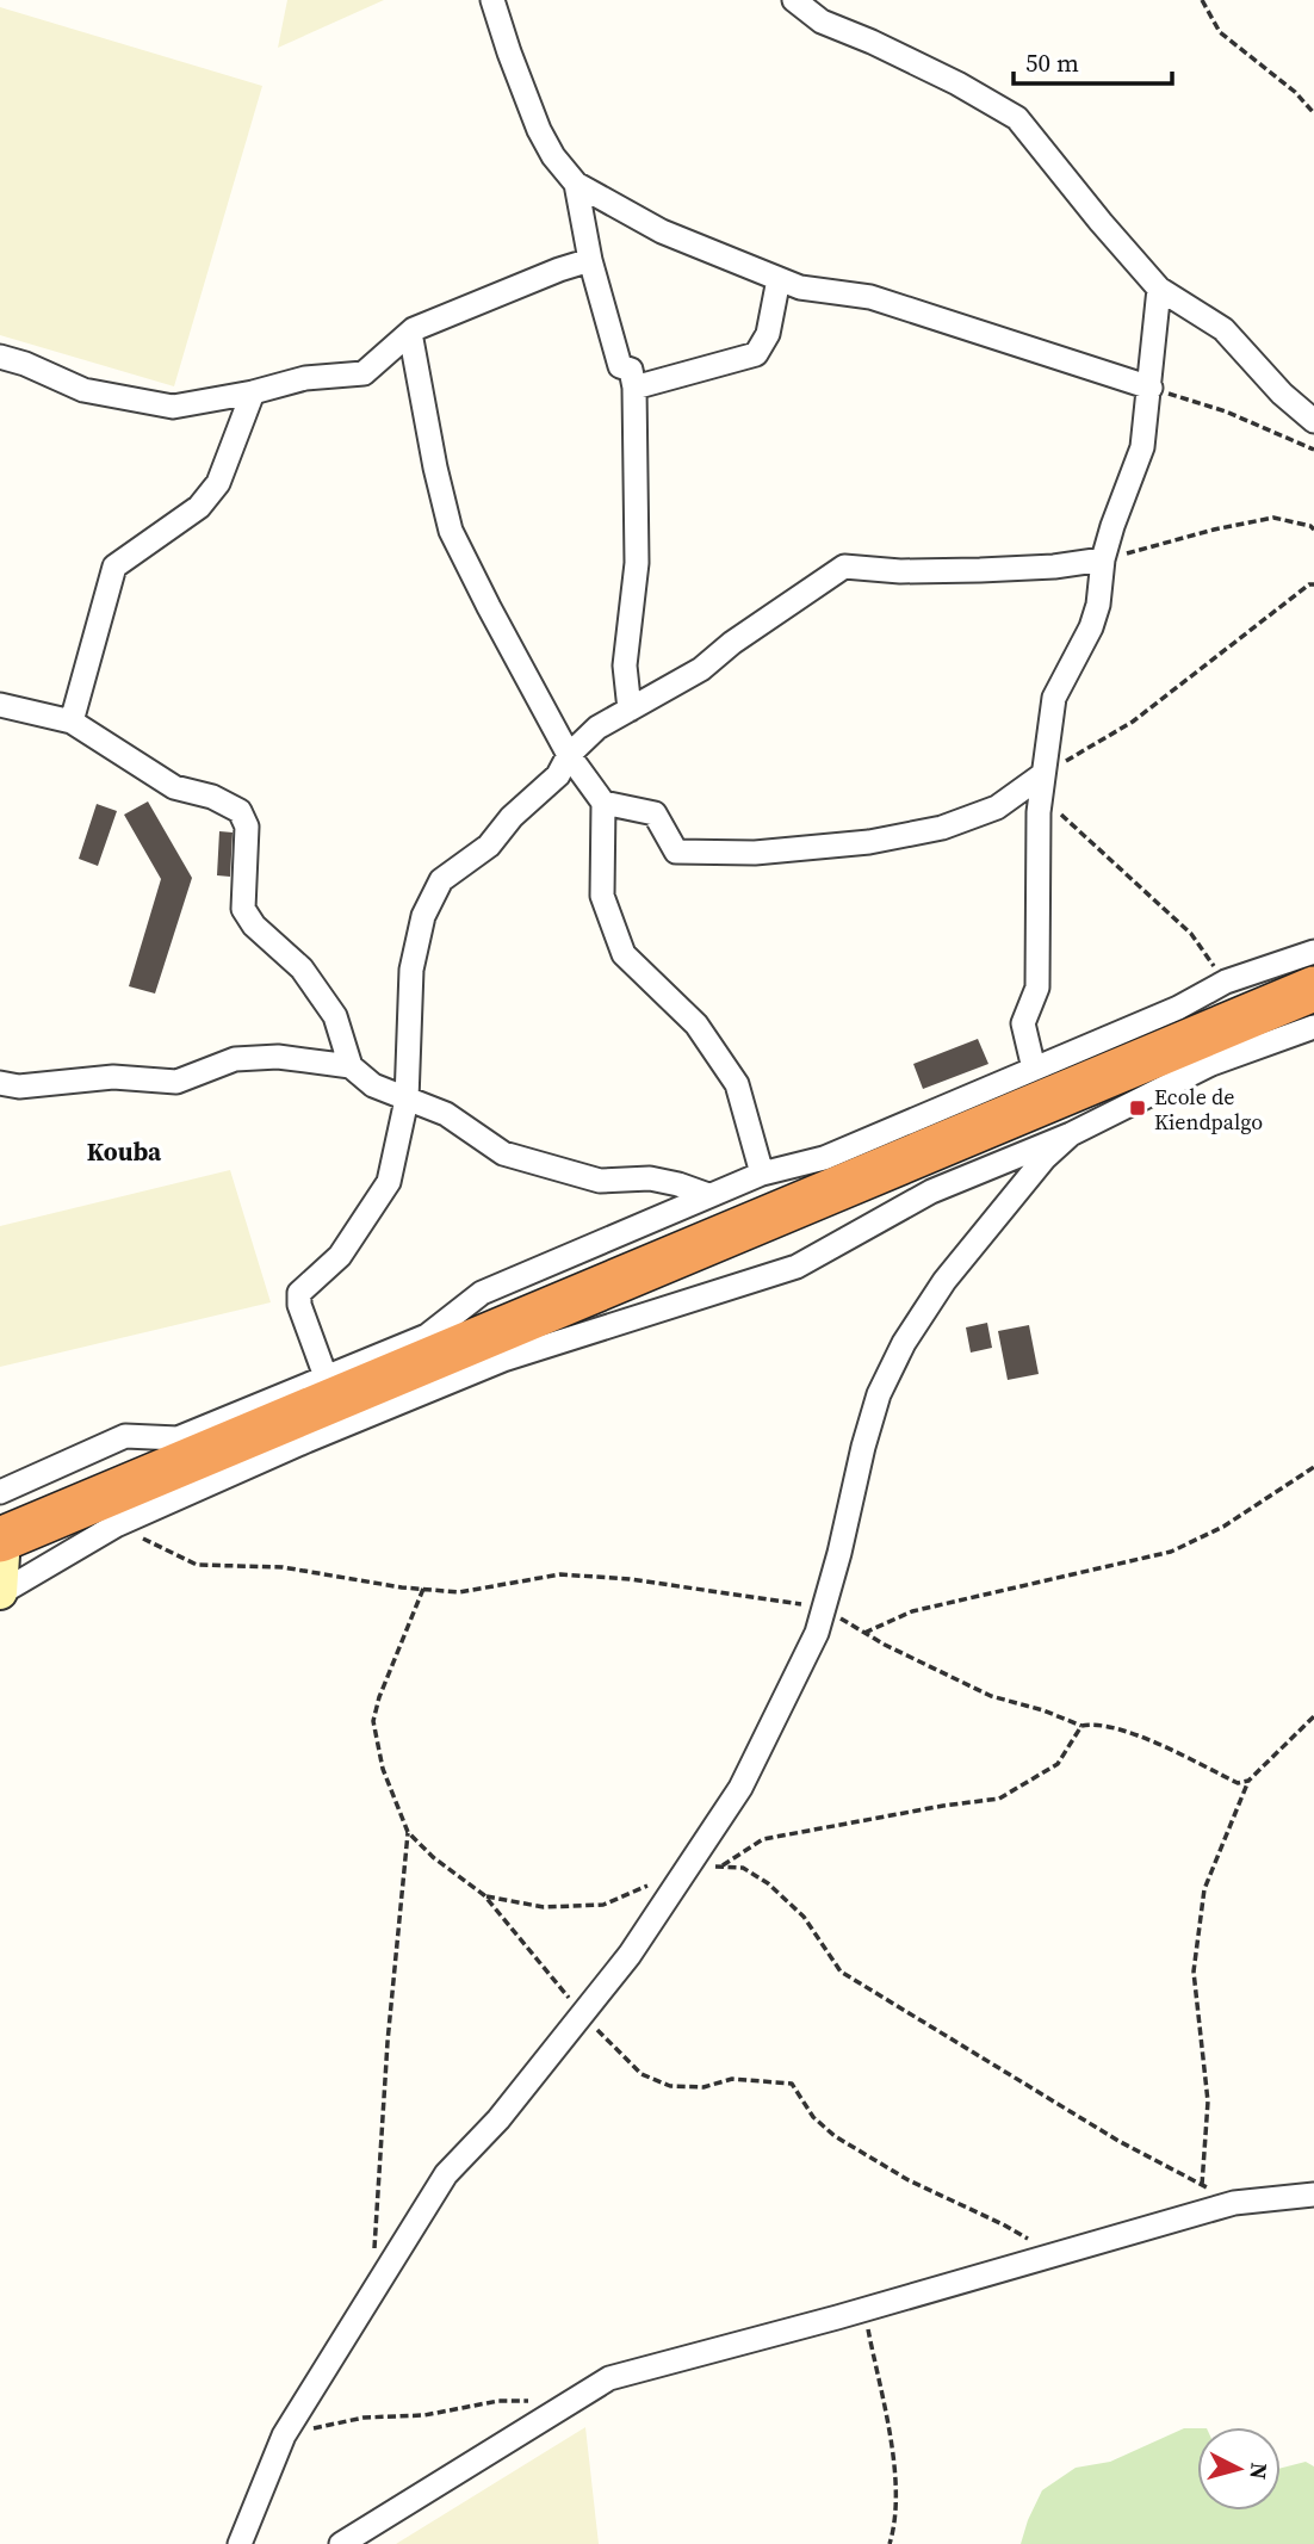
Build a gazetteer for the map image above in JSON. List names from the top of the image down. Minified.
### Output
{"districts":["Kouba"],"places":{"transit":["Ecole de Kiendpalgo"]},"scale_bar":"50 m","north":"right"}
